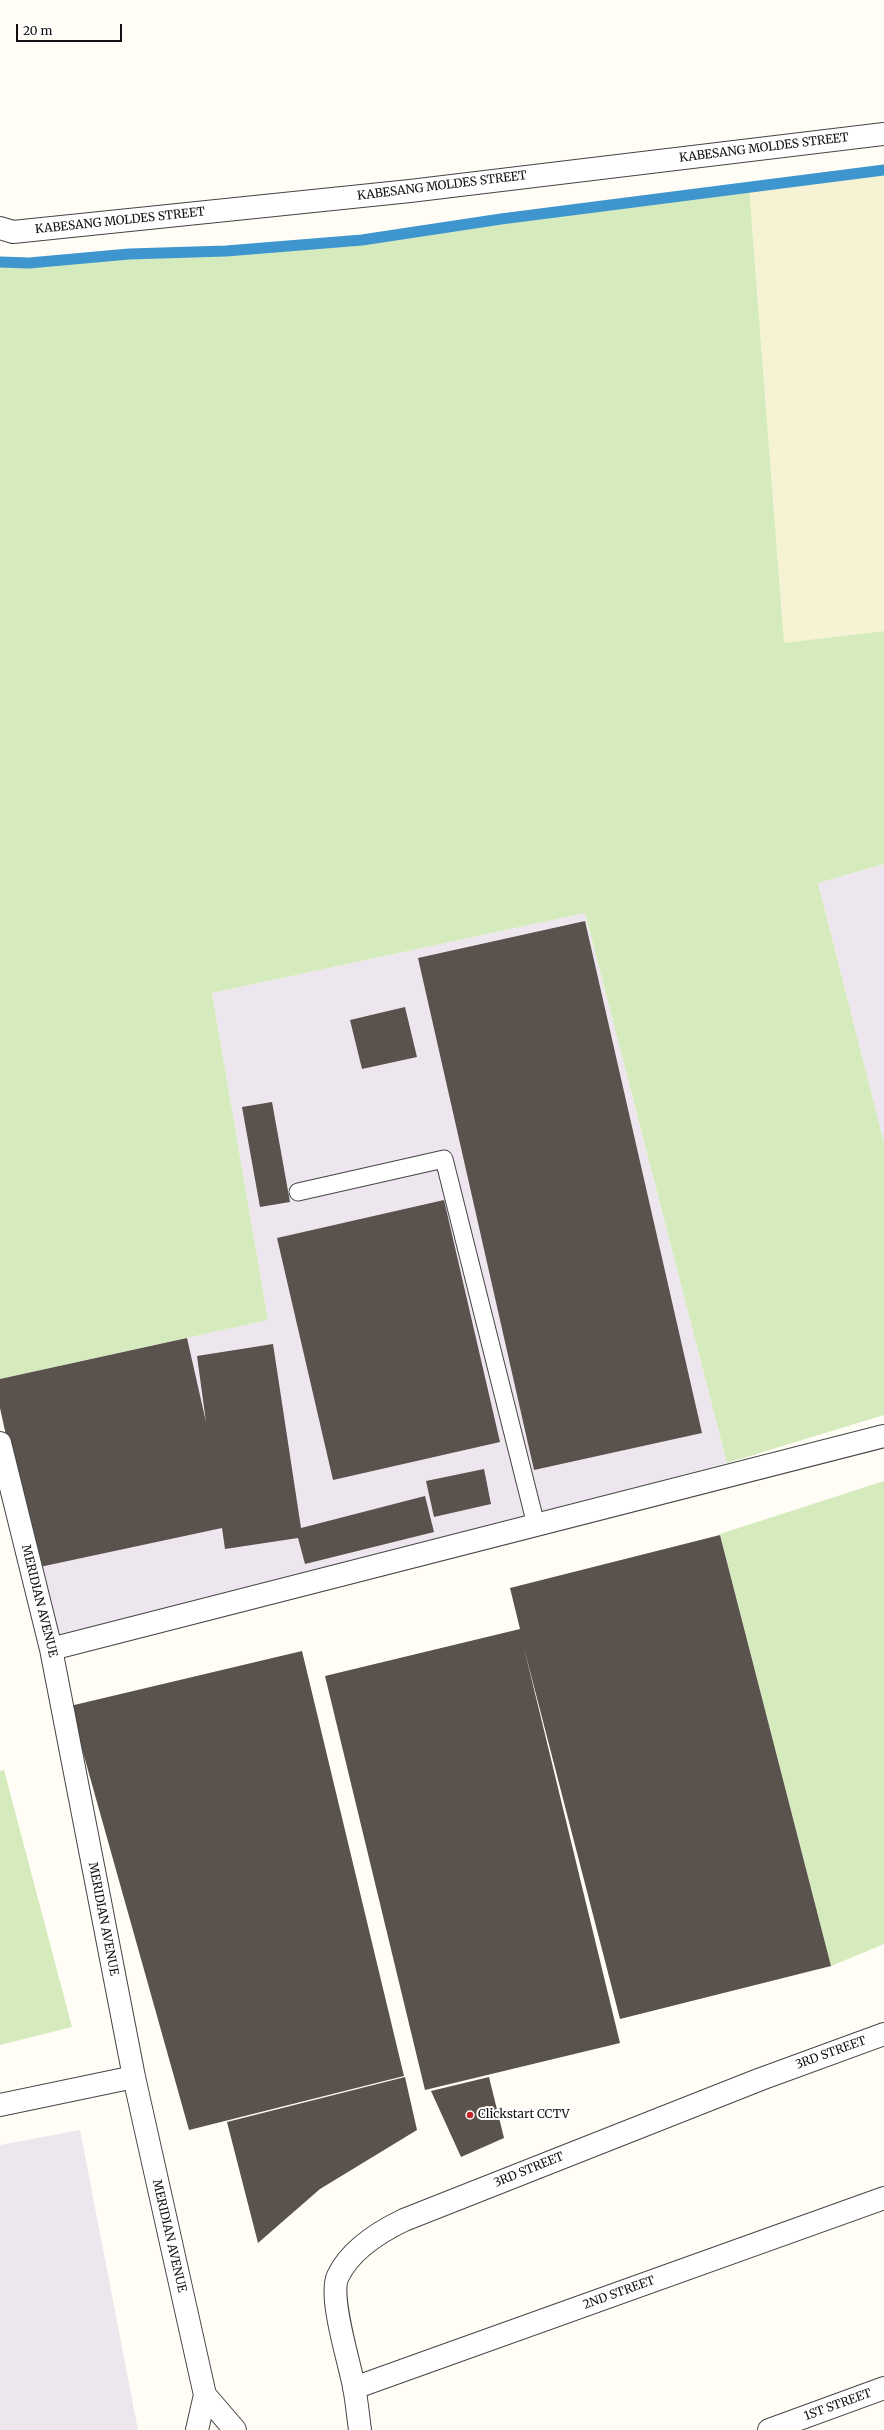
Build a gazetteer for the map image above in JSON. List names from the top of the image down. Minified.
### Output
{"streets":{"street":["KABESANG MOLDES STREET","MERIDIAN AVENUE","3RD STREET","2ND STREET","1ST STREET"]},"crossings":[["3RD STREET","2ND STREET"]],"places":["Clickstart CCTV"],"scale_bar":"20 m"}
